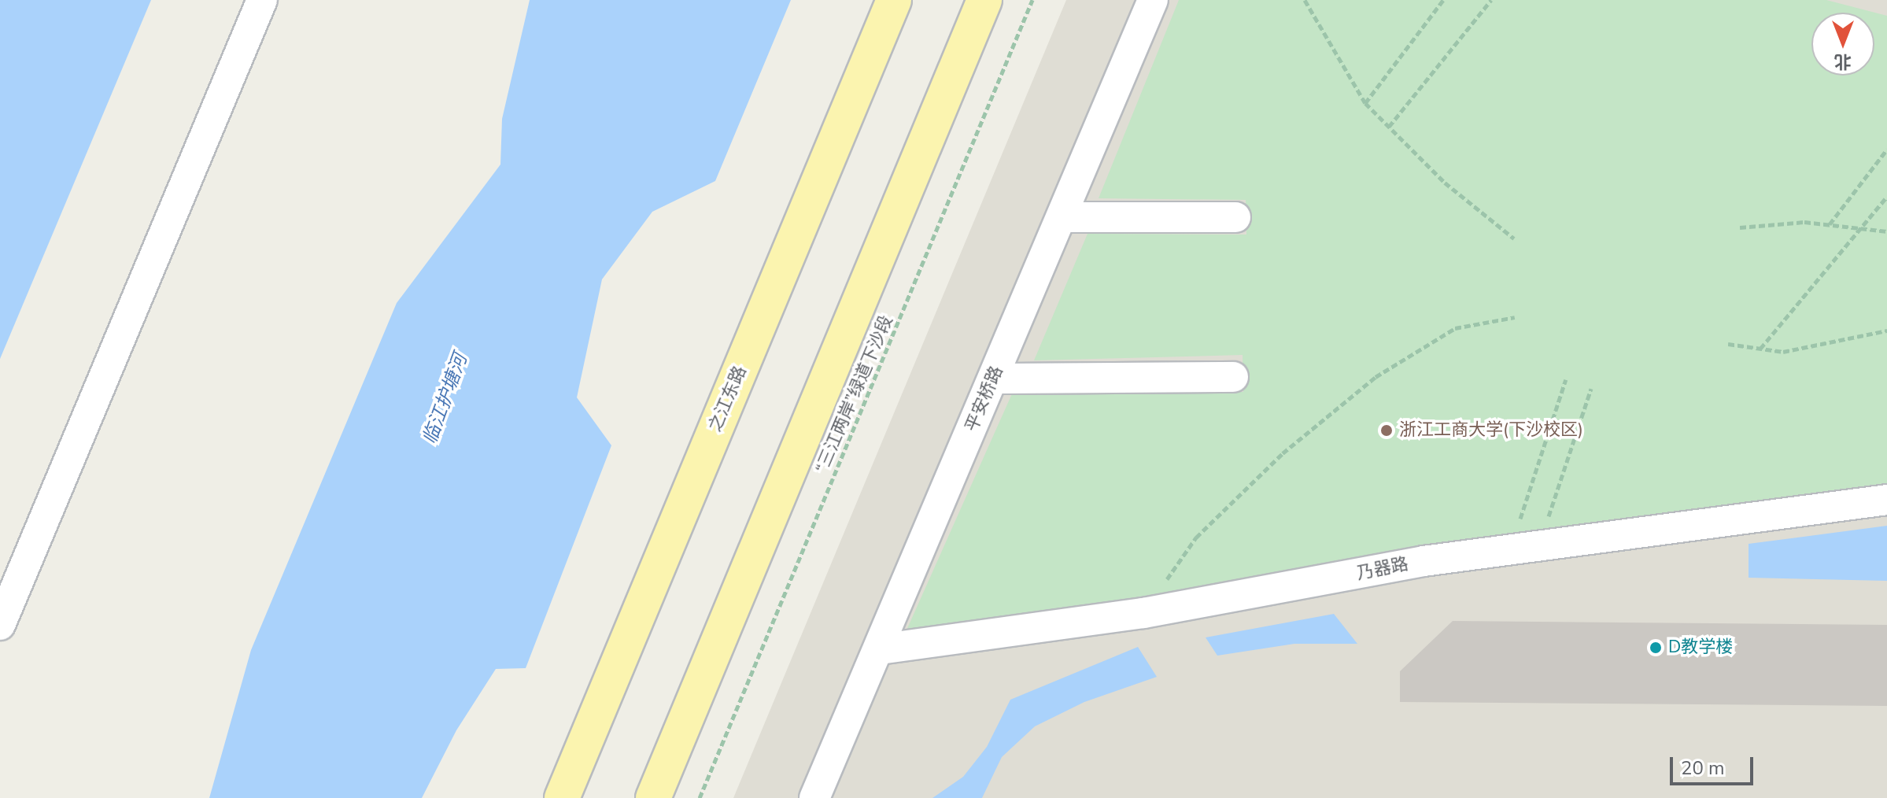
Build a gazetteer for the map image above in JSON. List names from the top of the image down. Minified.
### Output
{"streets":{"main road":["之江东路"],"street":["平安桥路","乃器路"],"path":["“三江两岸”绿道下沙段"]},"crossings":[["平安桥路","乃器路"]],"water":["临江护塘河"],"places":["浙江工商大学(下沙校区)","D教学楼"],"scale_bar":"20 m","north":"bottom"}
